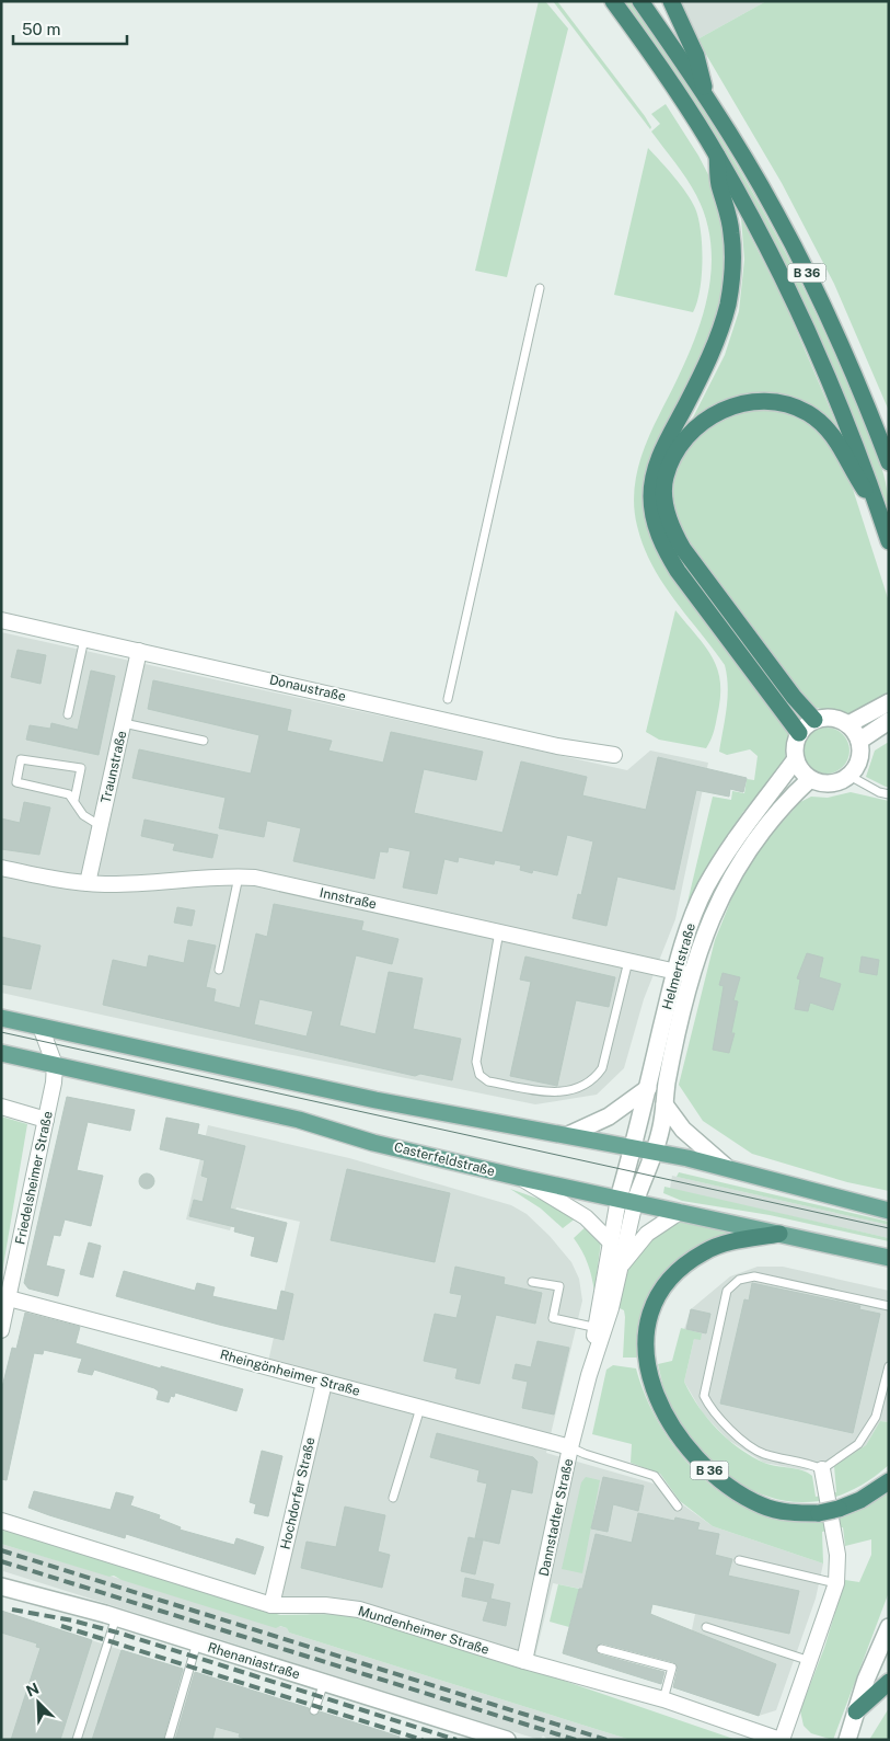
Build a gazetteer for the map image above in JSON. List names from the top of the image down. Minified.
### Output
{"streets":{"highway":["B 36"],"main road":["Casterfeldstraße"],"street":["Donaustraße","Traunstraße","Innstraße","Helmertstraße","Friedelsheimer Straße","Rheingönheimer Straße","Hochdorfer Straße","Dannstadter Straße","Mundenheimer Straße","Rhenaniastraße"]},"crossings":[["B 36","Casterfeldstraße"],["Donaustraße","Traunstraße"],["Traunstraße","Innstraße"],["Innstraße","Helmertstraße"],["Helmertstraße","Casterfeldstraße"],["Helmertstraße","Dannstadter Straße"],["Casterfeldstraße","Friedelsheimer Straße"],["Casterfeldstraße","Dannstadter Straße"],["Friedelsheimer Straße","Rheingönheimer Straße"],["Rheingönheimer Straße","Hochdorfer Straße"],["Rheingönheimer Straße","Dannstadter Straße"],["Hochdorfer Straße","Mundenheimer Straße"],["Dannstadter Straße","Mundenheimer Straße"]],"scale_bar":"50 m","north":"top left"}
